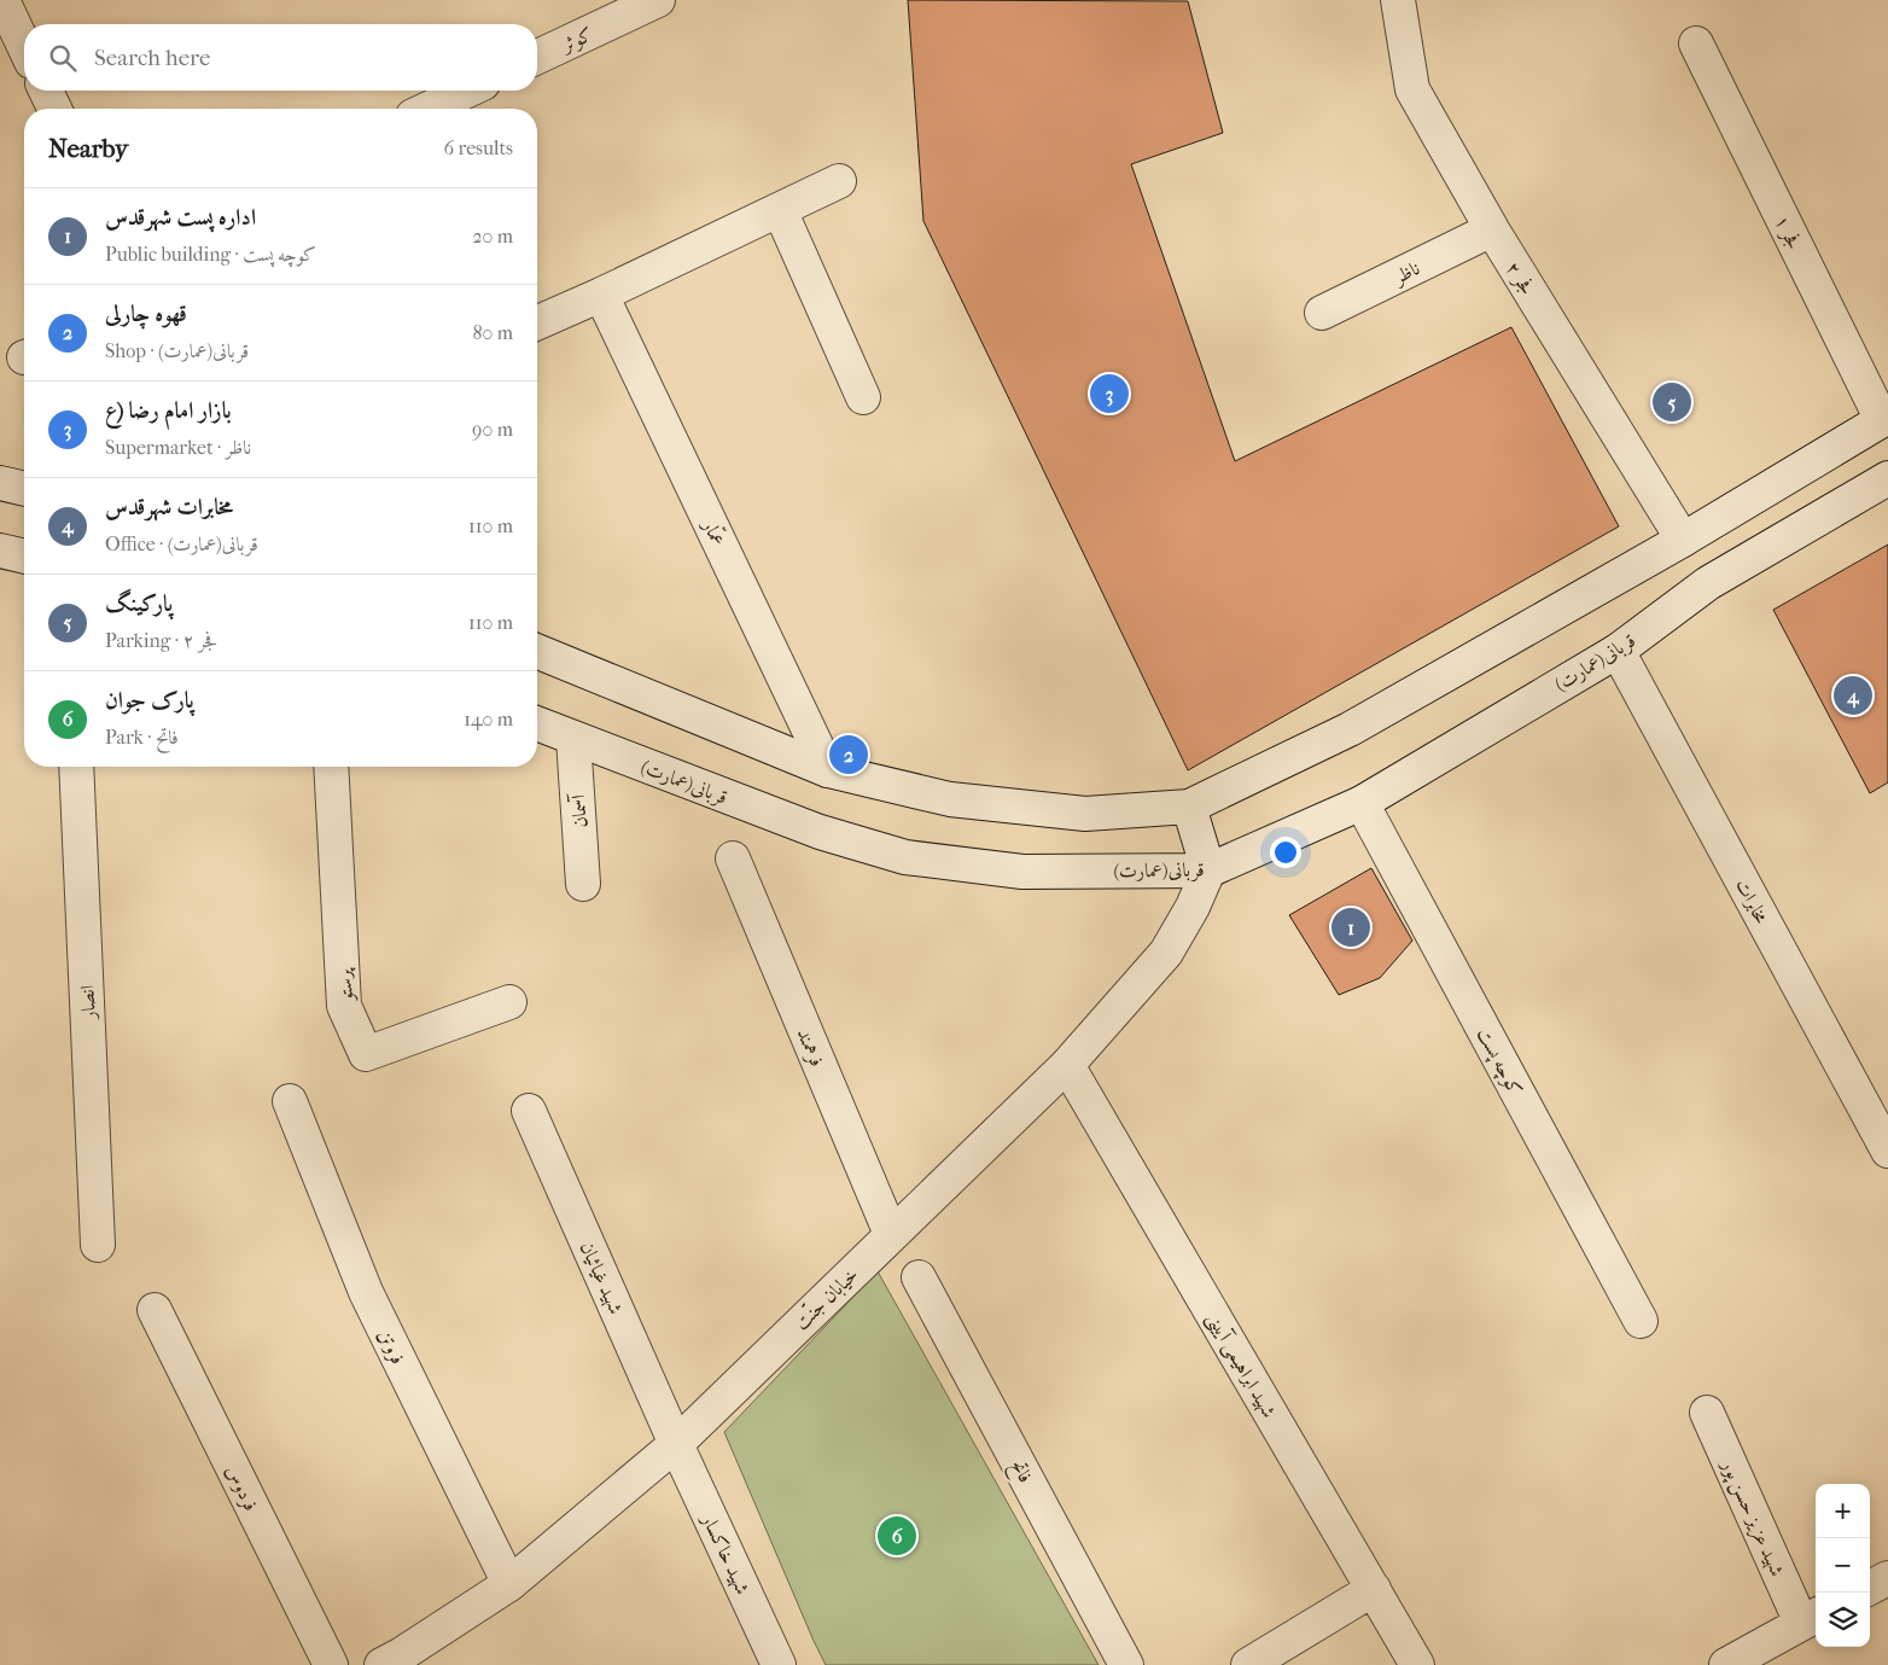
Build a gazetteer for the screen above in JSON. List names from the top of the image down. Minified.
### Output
{"streets":{"street":["کوثر","فجر ۱","ناظر","فجر ۲","عمّار","(عمارت)قربانی","آسمان","مخابرات","پرستو","انصار","فرهمند","کوچه پست","شهید غیاثیان","خیابان جنّت","فروتن","شهید ابراهیمی آیینی","فاتح","فردوس","شهید عزیز حسن پور","شهید خاکسار"]},"crossings":[["ناظر","فجر ۲"],["فجر ۲","(عمارت)قربانی"],["(عمارت)قربانی","آسمان"],["(عمارت)قربانی","مخابرات"],["(عمارت)قربانی","کوچه پست"],["(عمارت)قربانی","خیابان جنّت"],["فرهمند","خیابان جنّت"],["شهید غیاثیان","خیابان جنّت"],["شهید غیاثیان","شهید خاکسار"],["خیابان جنّت","فروتن"],["خیابان جنّت","شهید ابراهیمی آیینی"],["خیابان جنّت","شهید خاکسار"]],"page":{"search":"Search here","heading":["Nearby","6 results"],"list":[{"mark":"1","name":"اداره پست شهرقدس","note":"Public building · کوچه پست","value":"20 m"},{"mark":"2","name":"قهوه چارلی","note":"Shop · (عمارت)قربانی","value":"80 m"},{"mark":"3","name":"بازار امام رضا (ع","note":"Supermarket · ناظر","value":"90 m"},{"mark":"4","name":"مخابرات شهرقدس","note":"Office · (عمارت)قربانی","value":"110 m"},{"mark":"5","name":"پارکینگ","note":"Parking · فجر ۲","value":"110 m"},{"mark":"6","name":"پارک جوان","note":"Park · فاتح","value":"140 m"}],"pins":["3","5","4","2","1","6"],"map_buttons":["+","−"]}}
